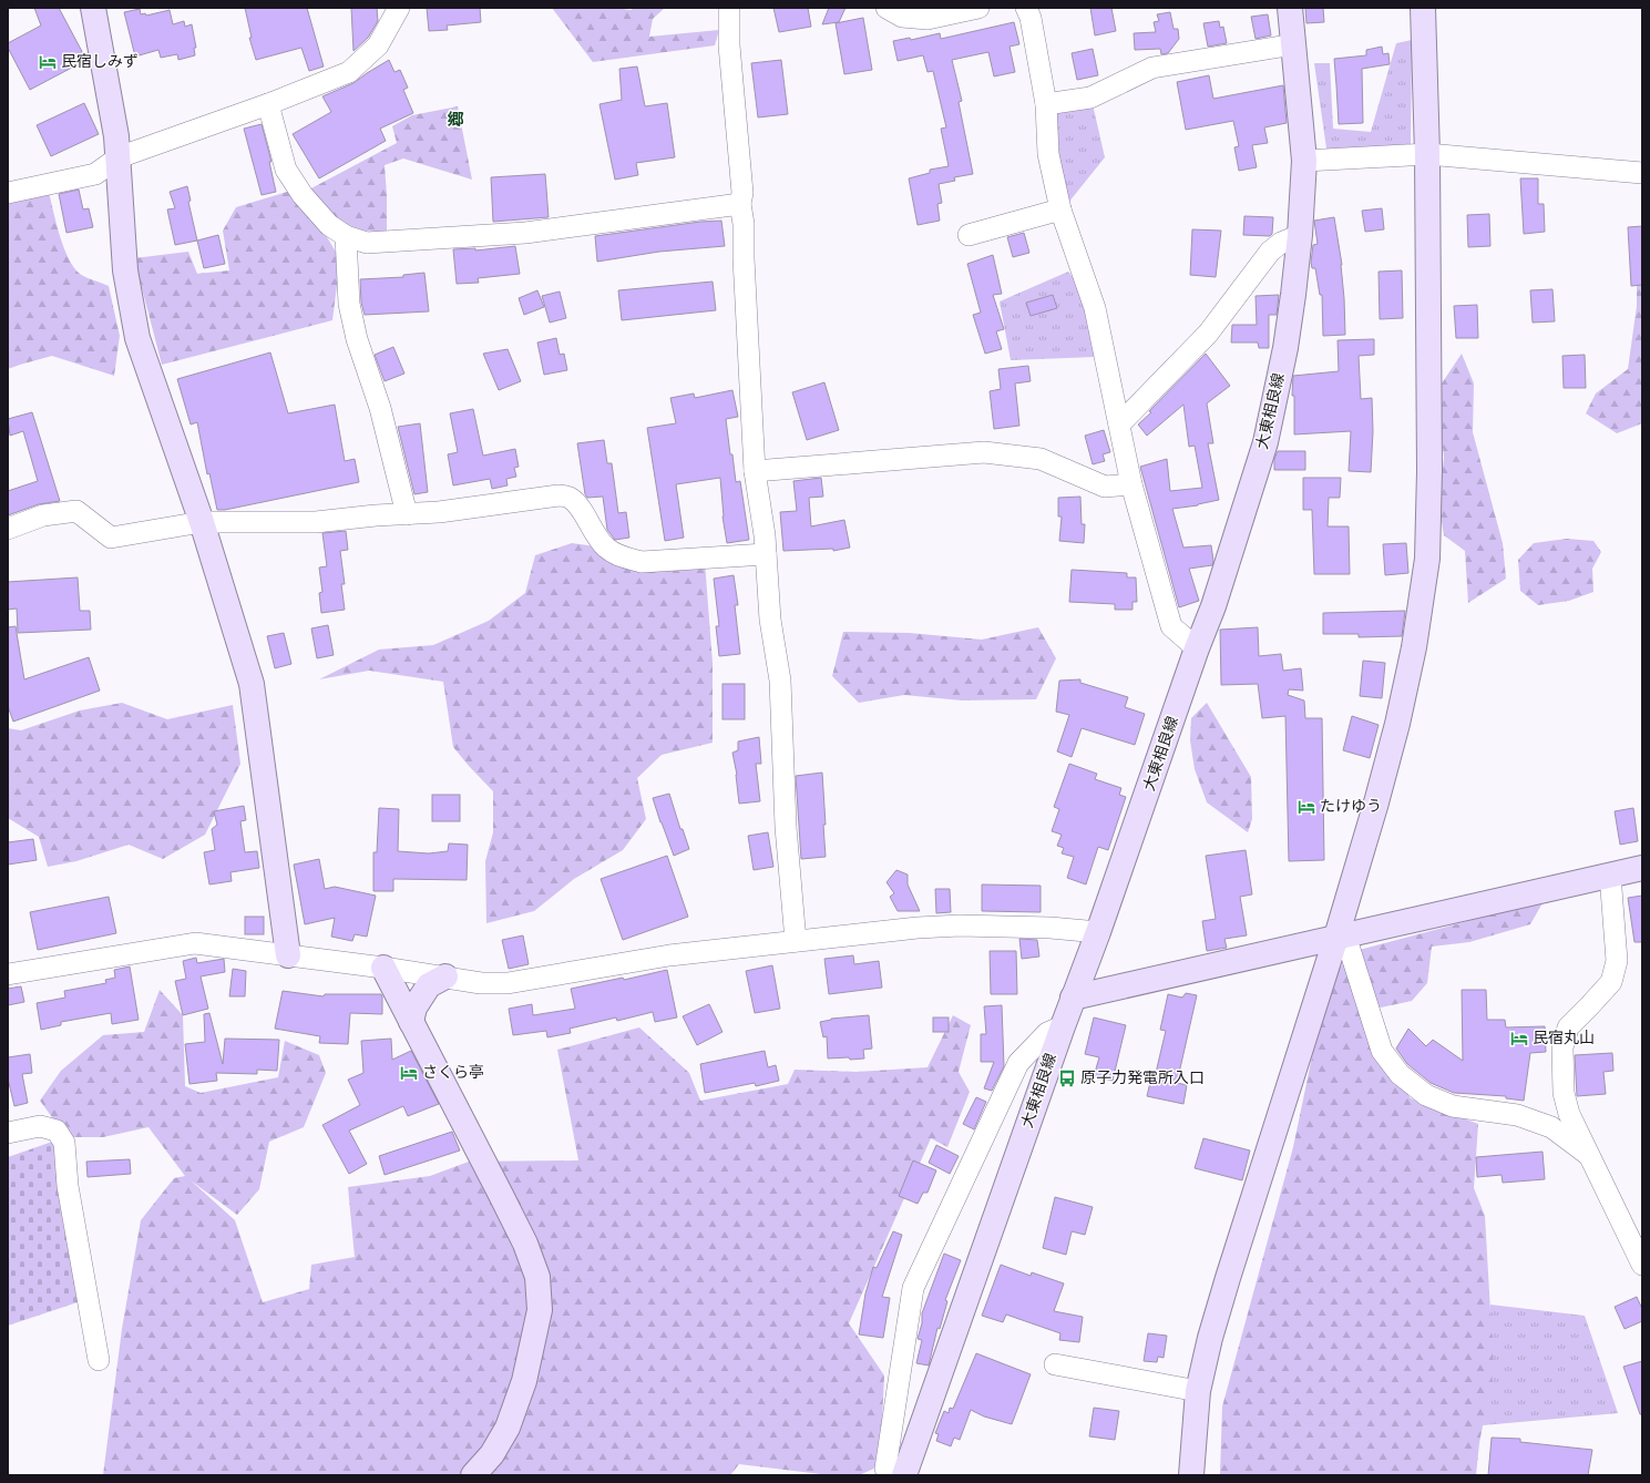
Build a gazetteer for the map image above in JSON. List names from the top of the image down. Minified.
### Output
{"streets":{"street":["大東相良線"]},"districts":["郷"],"places":{"hotel":["民宿しみず","たけゆう","民宿丸山","さくら亭"],"bus stop":["原子力発電所入口"]}}
